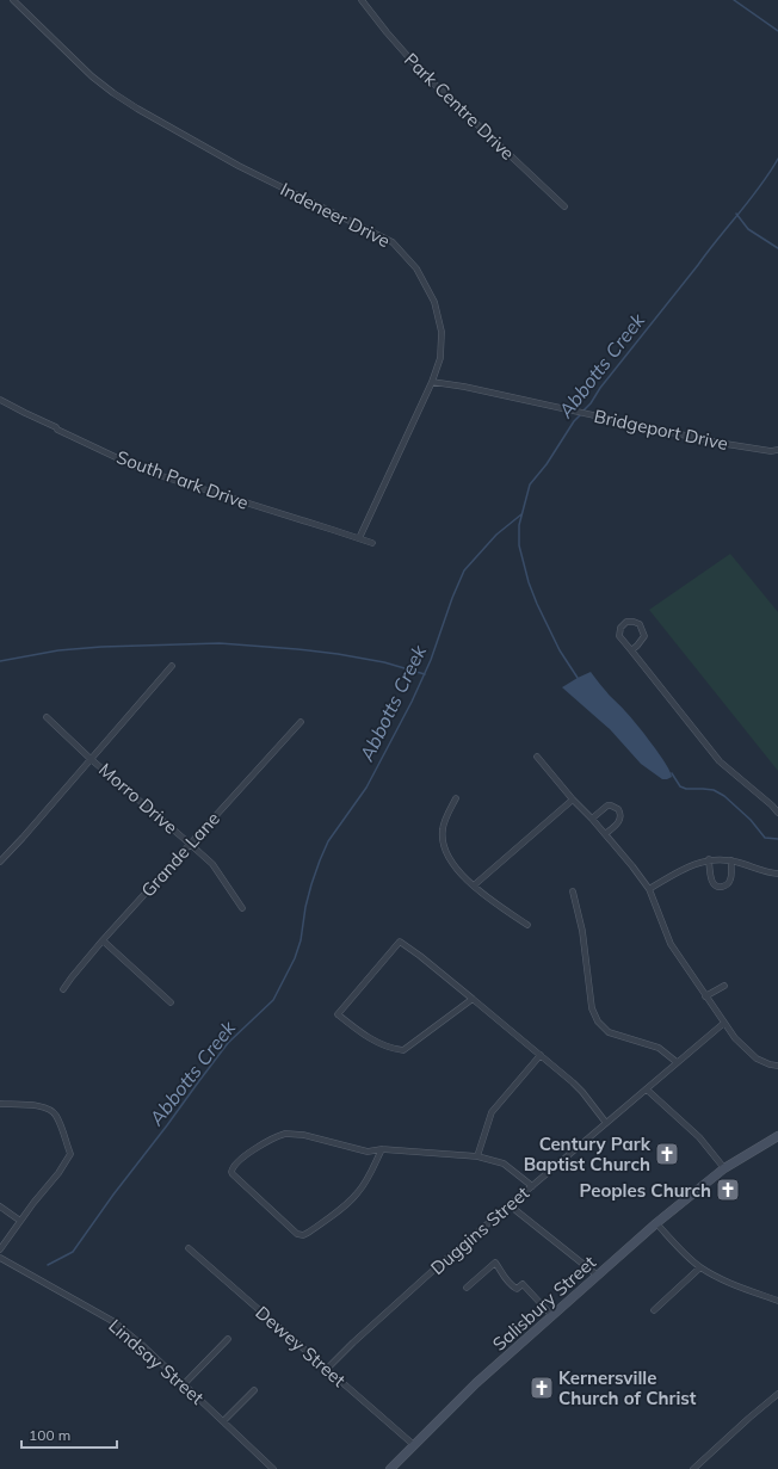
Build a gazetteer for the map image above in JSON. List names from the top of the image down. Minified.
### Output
{"streets":{"main road":["Salisbury Street"],"street":["Park Centre Drive","Indeneer Drive","Bridgeport Drive","South Park Drive","Morro Drive","Grande Lane","Duggins Street","Dewey Street","Lindsay Street"]},"crossings":[["Indeneer Drive","Bridgeport Drive"],["Indeneer Drive","South Park Drive"],["Morro Drive","Grande Lane"],["Duggins Street","Dewey Street"],["Salisbury Street","Dewey Street"]],"water":["Abbotts Creek"],"places":{"church":["Century Park Baptist Church","Peoples Church","Kernersville Church of Christ"]},"scale_bar":"100 m"}
